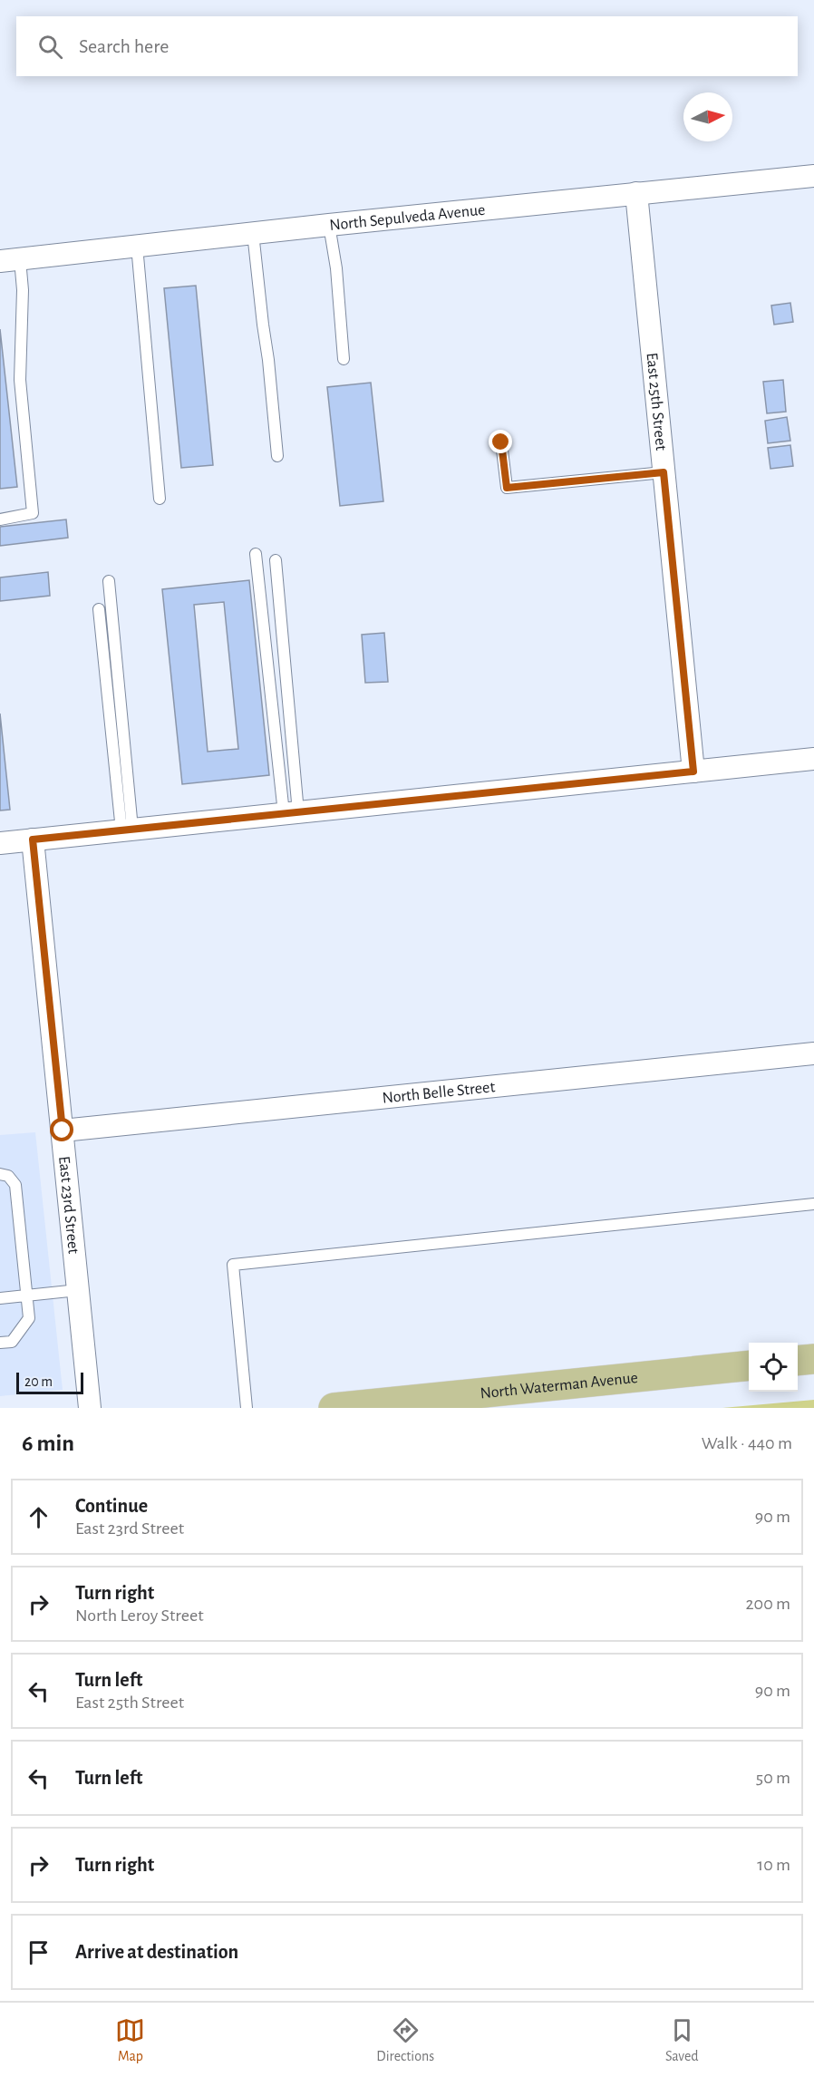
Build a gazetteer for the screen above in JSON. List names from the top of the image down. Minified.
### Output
{"streets":{"main road":["North Waterman Avenue"],"street":["North Sepulveda Avenue","East 25th Street","North Belle Street","East 23rd Street"]},"crossings":[["North Sepulveda Avenue","East 25th Street"],["North Belle Street","East 23rd Street"]],"scale_bar":"20 m","north":"right","page":{"search":"Search here","scale":"20 m","heading":["6 min","Walk · 440 m"],"list":[["Continue","East 23rd Street","90 m"],["Turn right","North Leroy Street","200 m"],["Turn left","East 25th Street","90 m"],["Turn left","50 m"],["Turn right","10 m"],"Arrive at destination"],"nav":["Map","Directions","Saved"]}}
